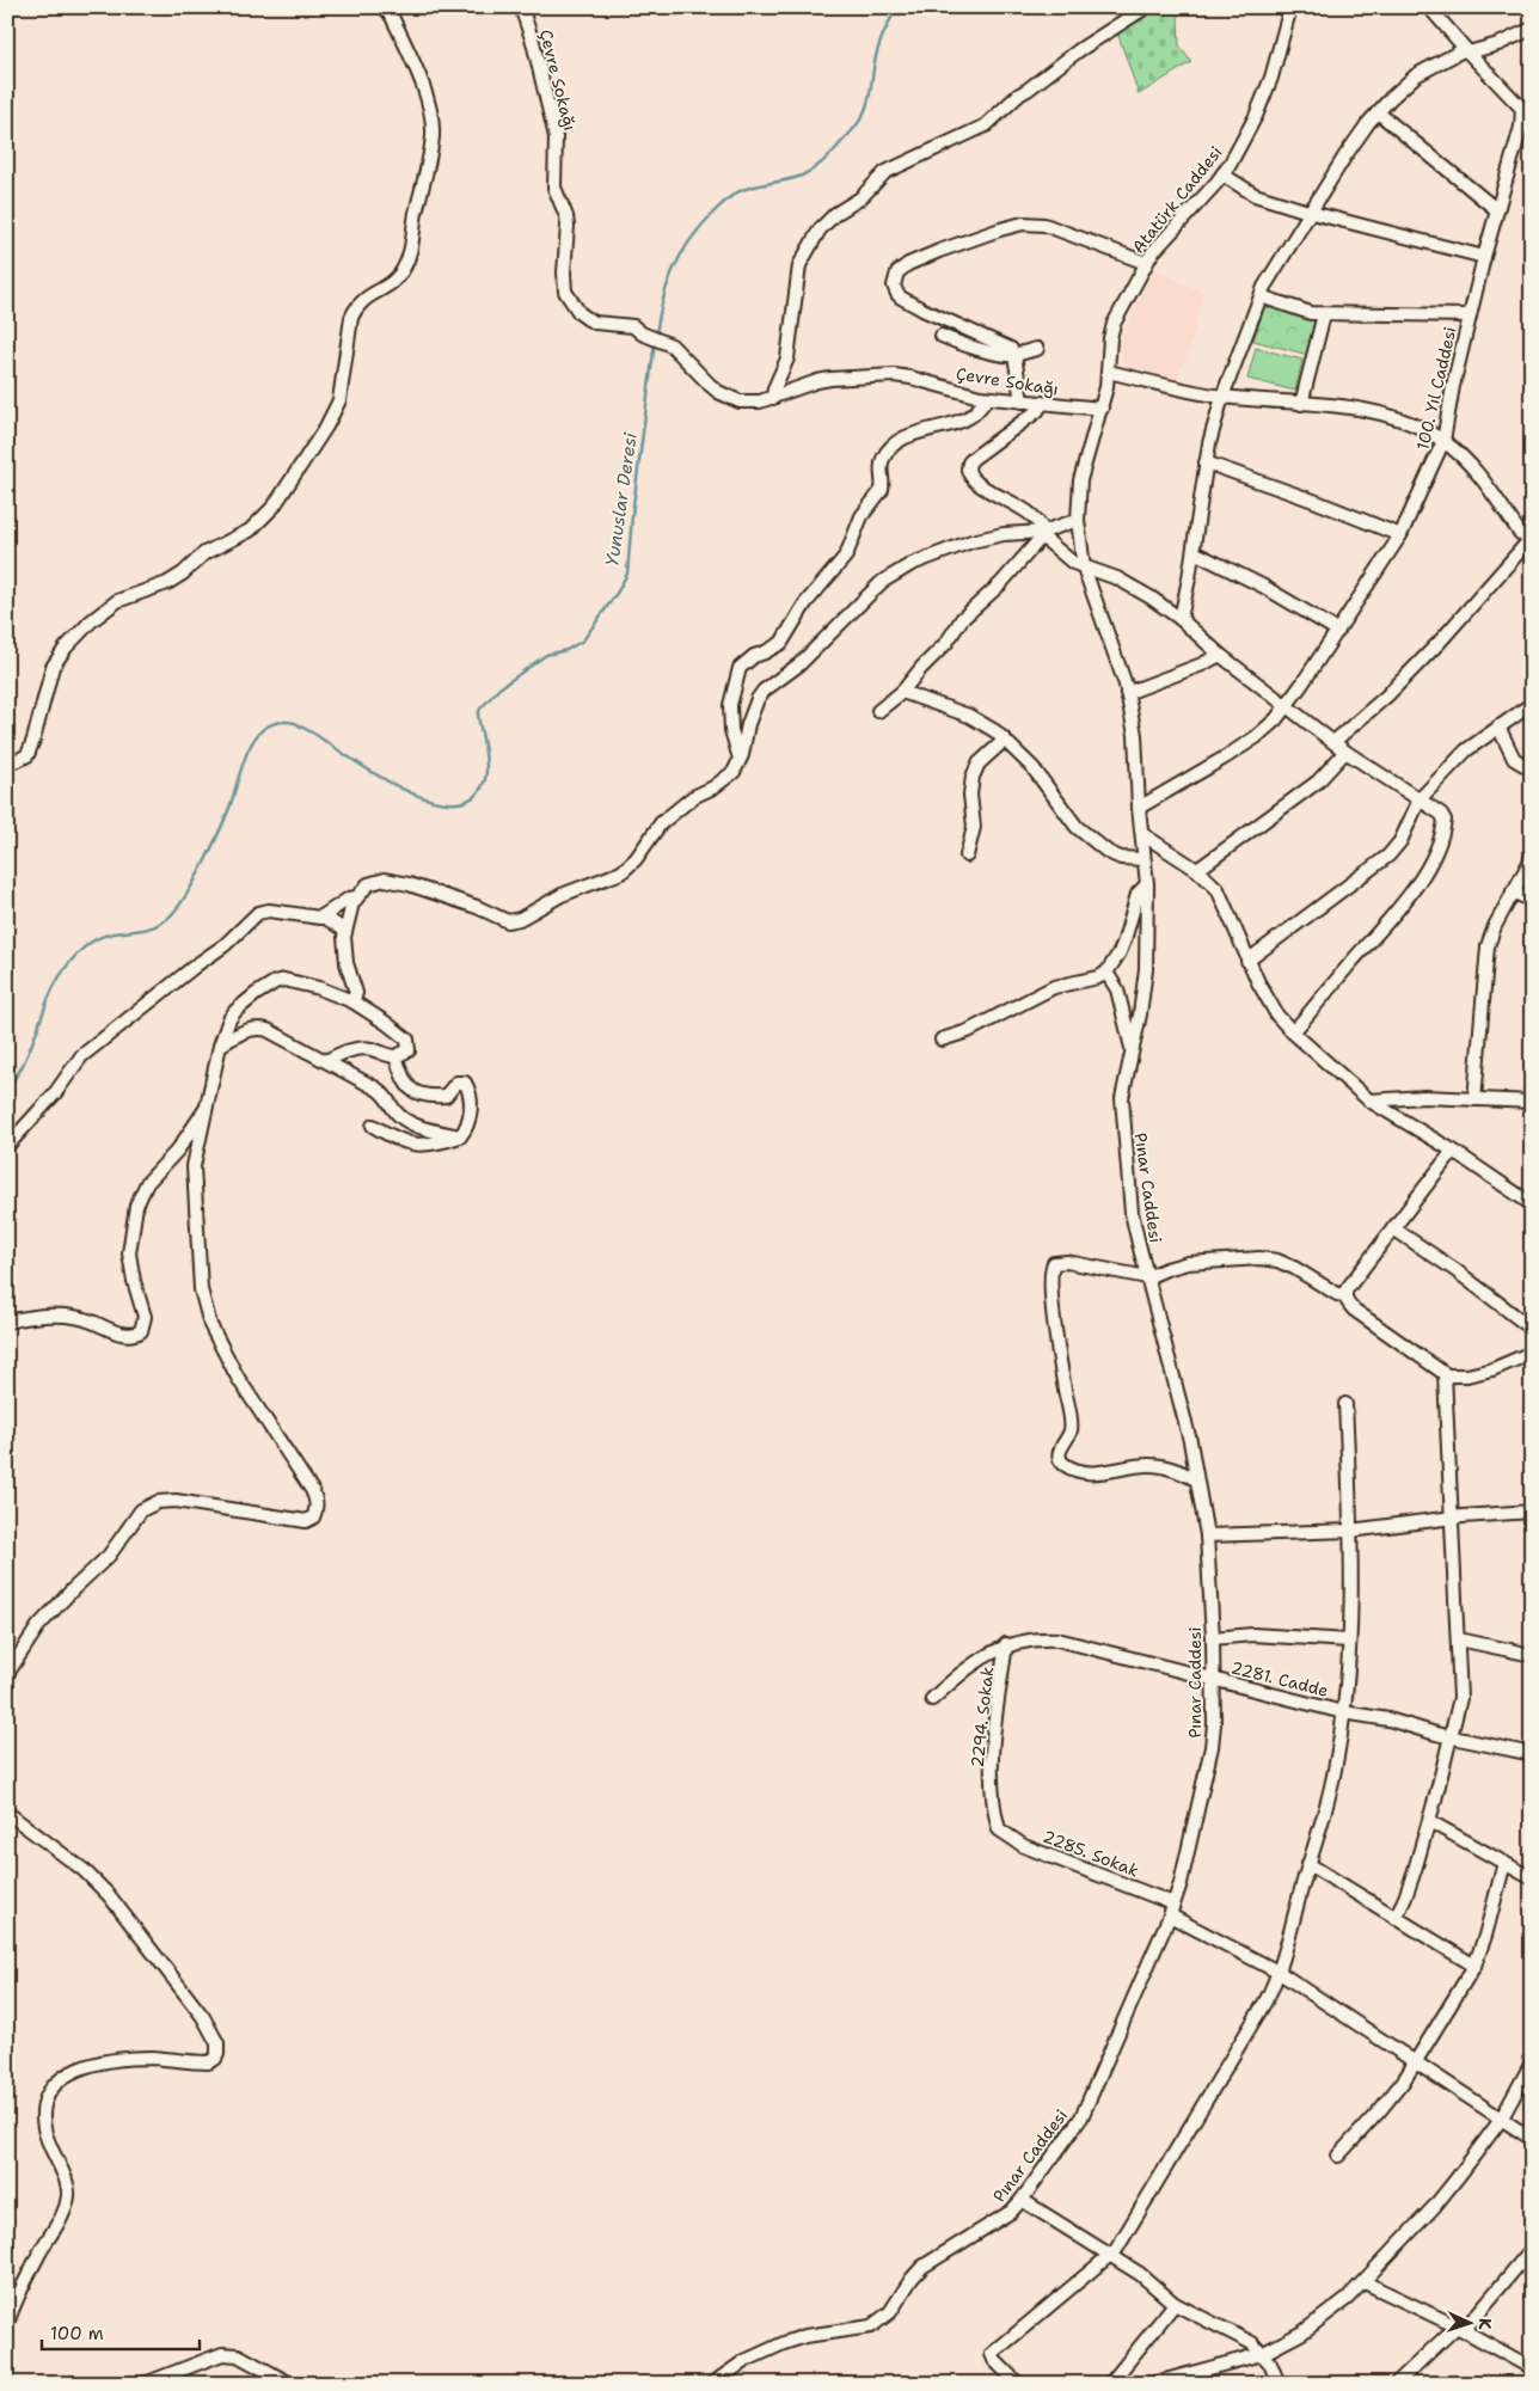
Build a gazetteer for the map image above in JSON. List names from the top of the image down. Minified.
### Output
{"streets":{"street":["Çevre Sokağı","Atatürk Caddesi","100. Yıl Caddesi","Pınar Caddesi","2281. Cadde","2294. Sokak","2285. Sokak"]},"crossings":[["Çevre Sokağı","Atatürk Caddesi"],["Atatürk Caddesi","Pınar Caddesi"],["100. Yıl Caddesi","Pınar Caddesi"],["Pınar Caddesi","2281. Cadde"],["Pınar Caddesi","2285. Sokak"],["2281. Cadde","2294. Sokak"],["2294. Sokak","2285. Sokak"]],"water":["Yunuslar Deresi"],"scale_bar":"100 m","north":"right"}
